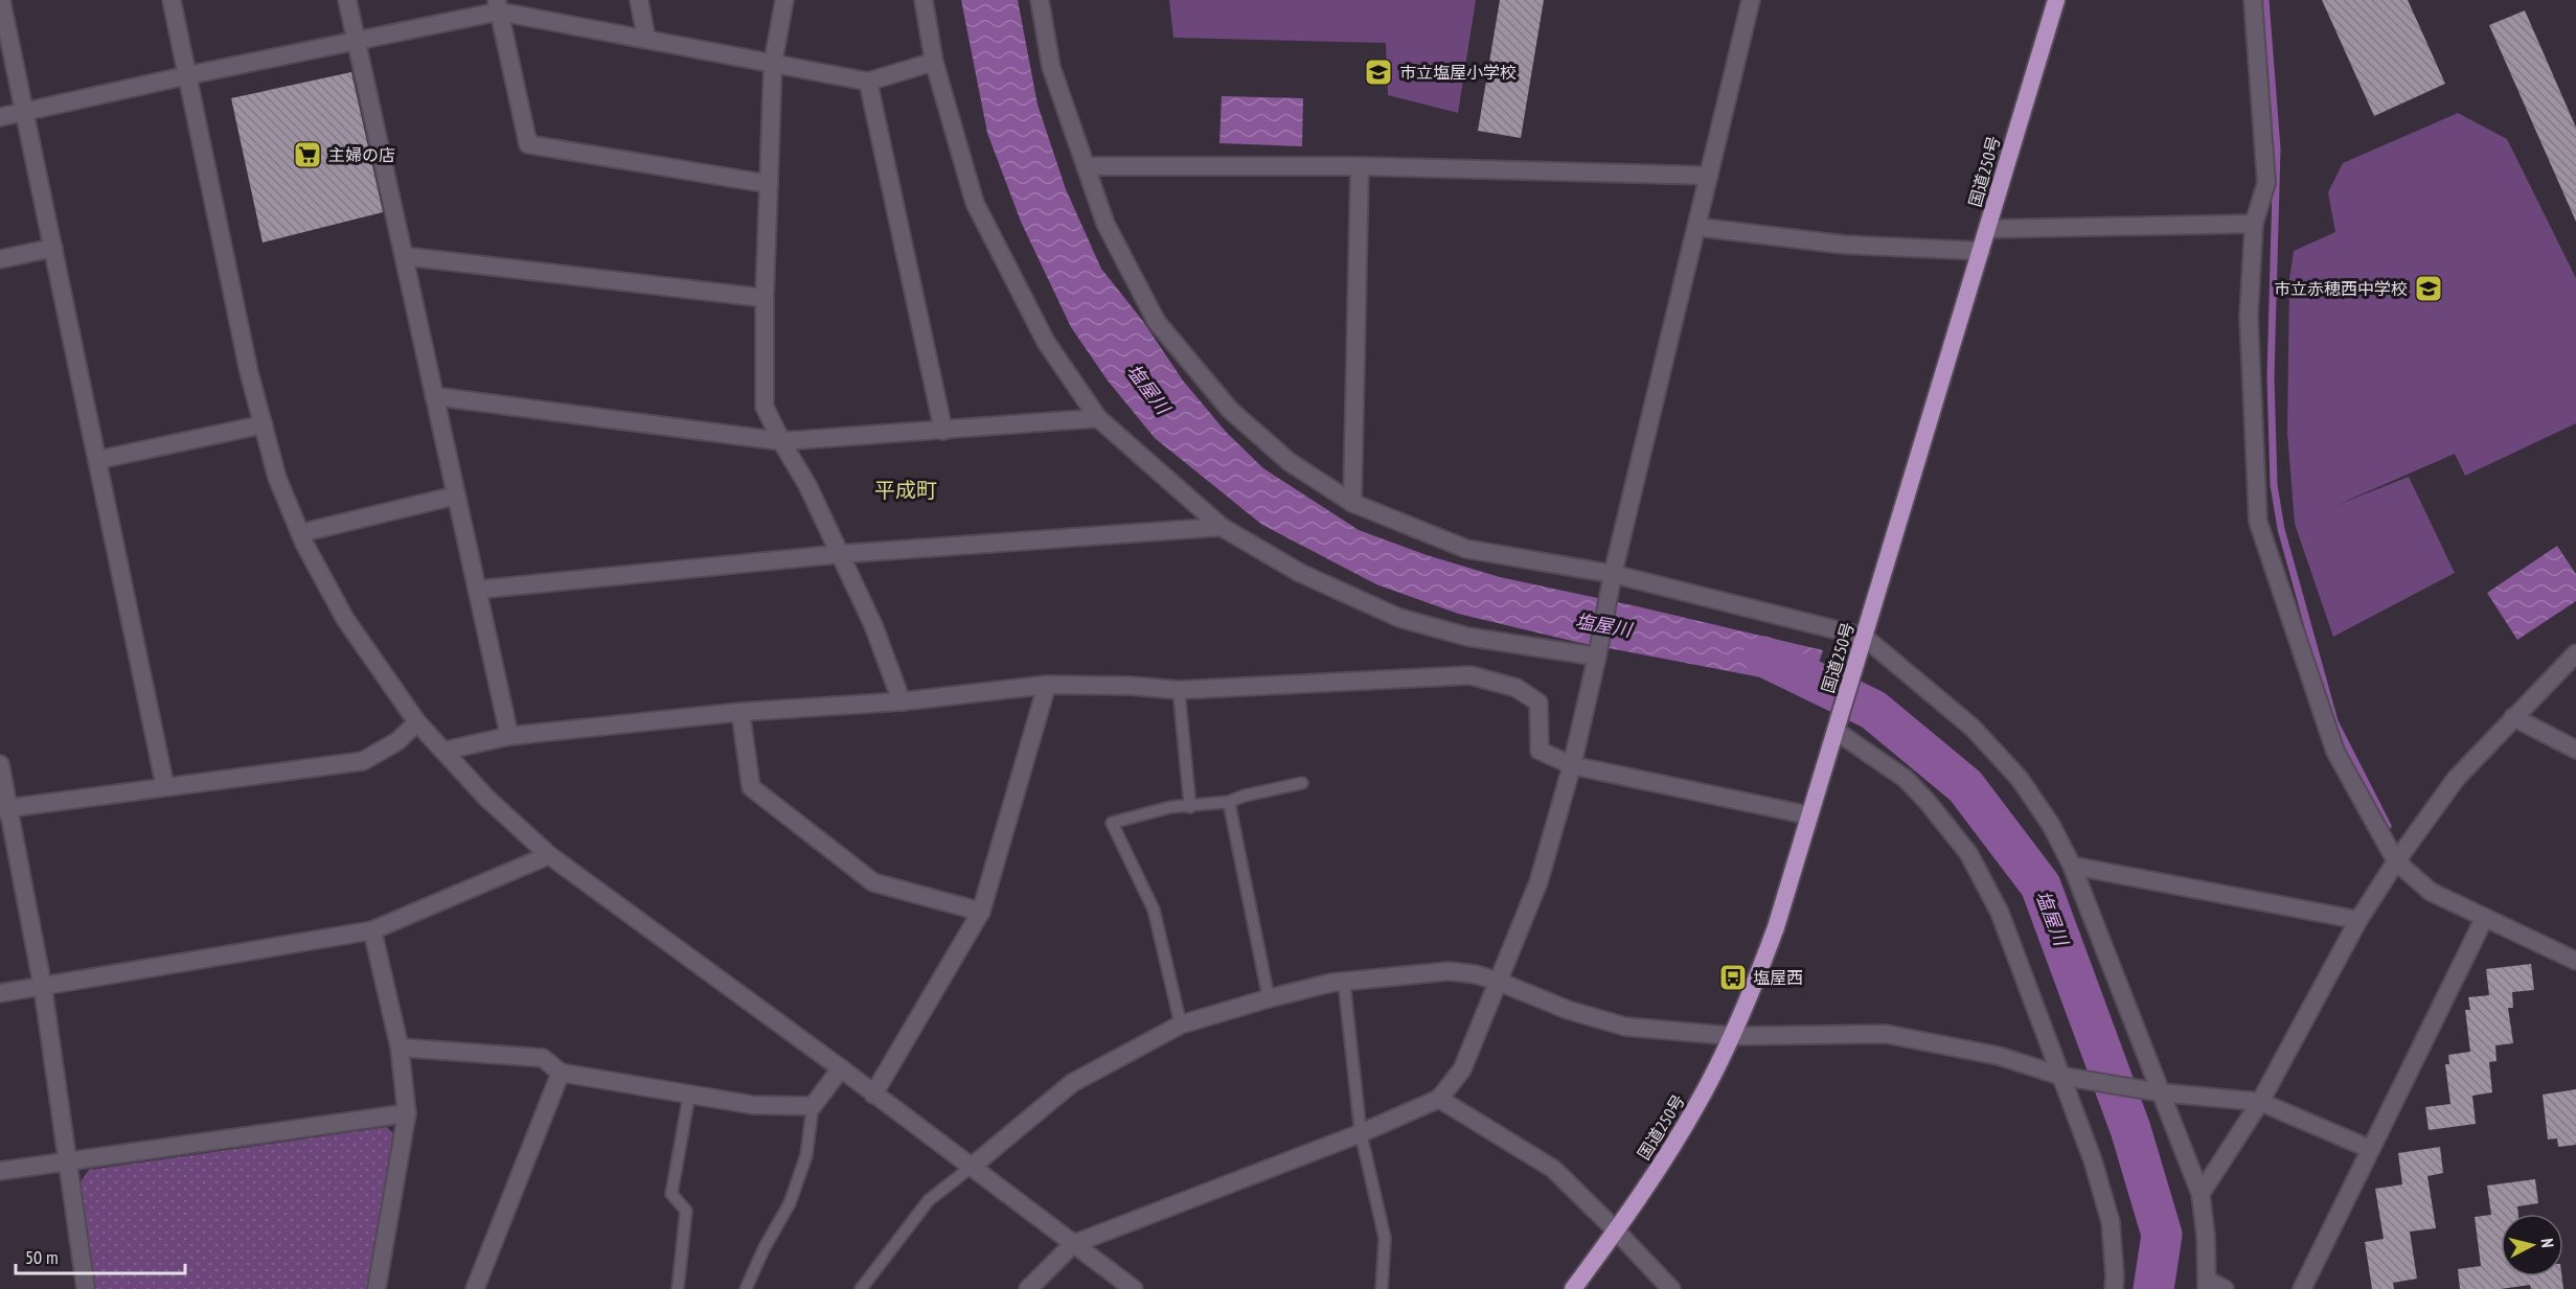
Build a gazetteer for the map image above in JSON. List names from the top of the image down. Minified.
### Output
{"streets":{"highway":["国道250号"]},"districts":["平成町"],"water":["塩屋川"],"places":{"school or university":["市立塩屋小学校","市立赤穂西中学校"],"supermarket":["主婦の店"],"bus stop":["塩屋西"]},"scale_bar":"50 m","north":"right"}
